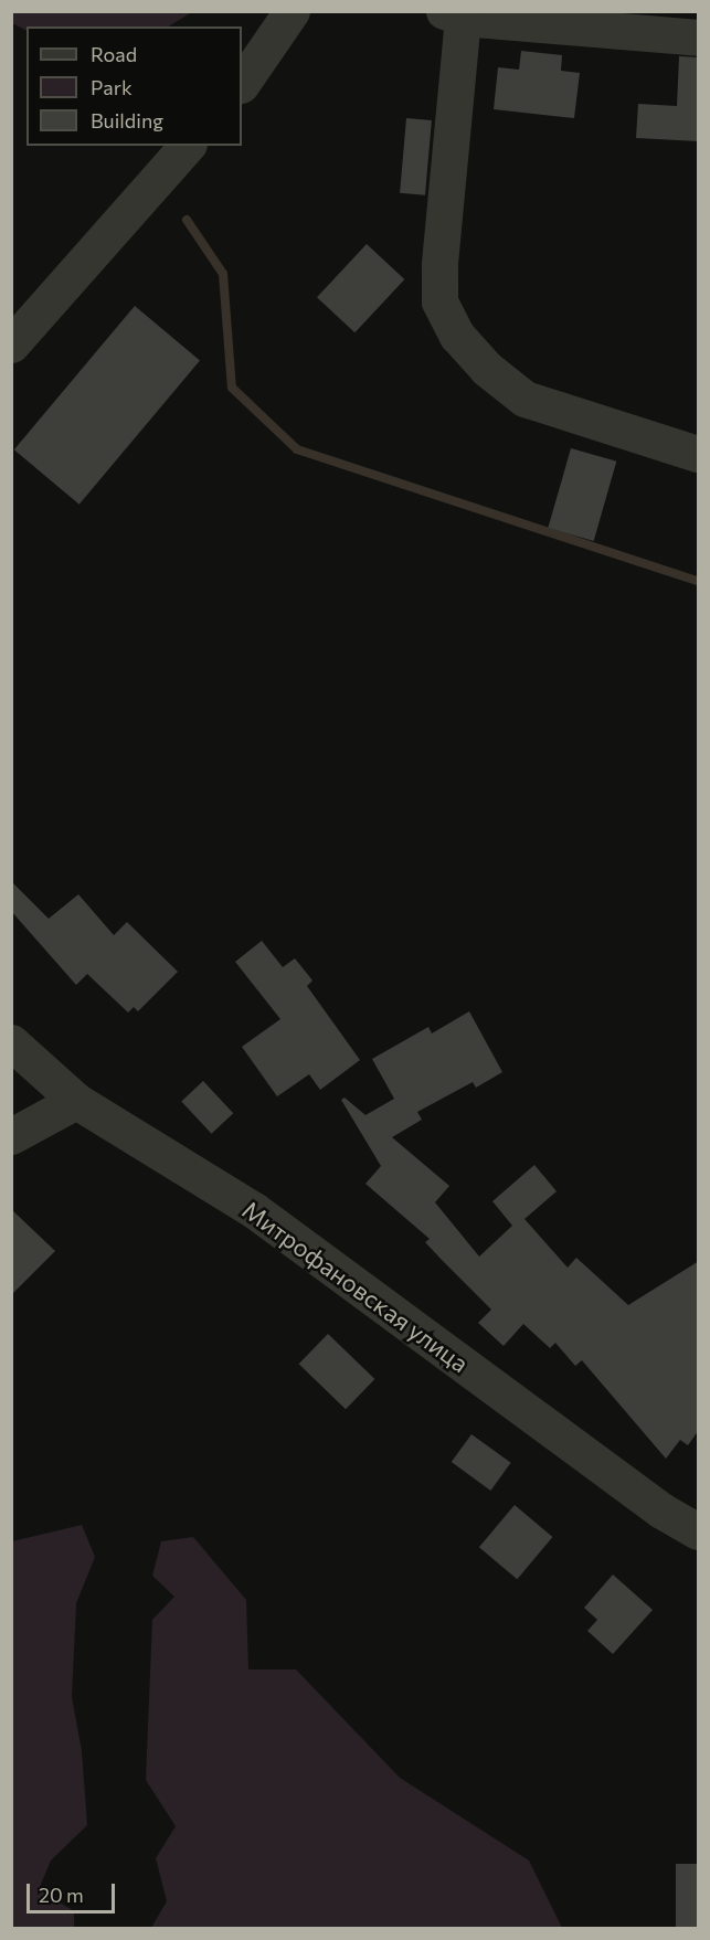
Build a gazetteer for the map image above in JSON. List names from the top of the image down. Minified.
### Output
{"streets":{"street":["Митрофановская улица"]},"legend":["Road","Park","Building"],"scale_bar":"20 m"}
